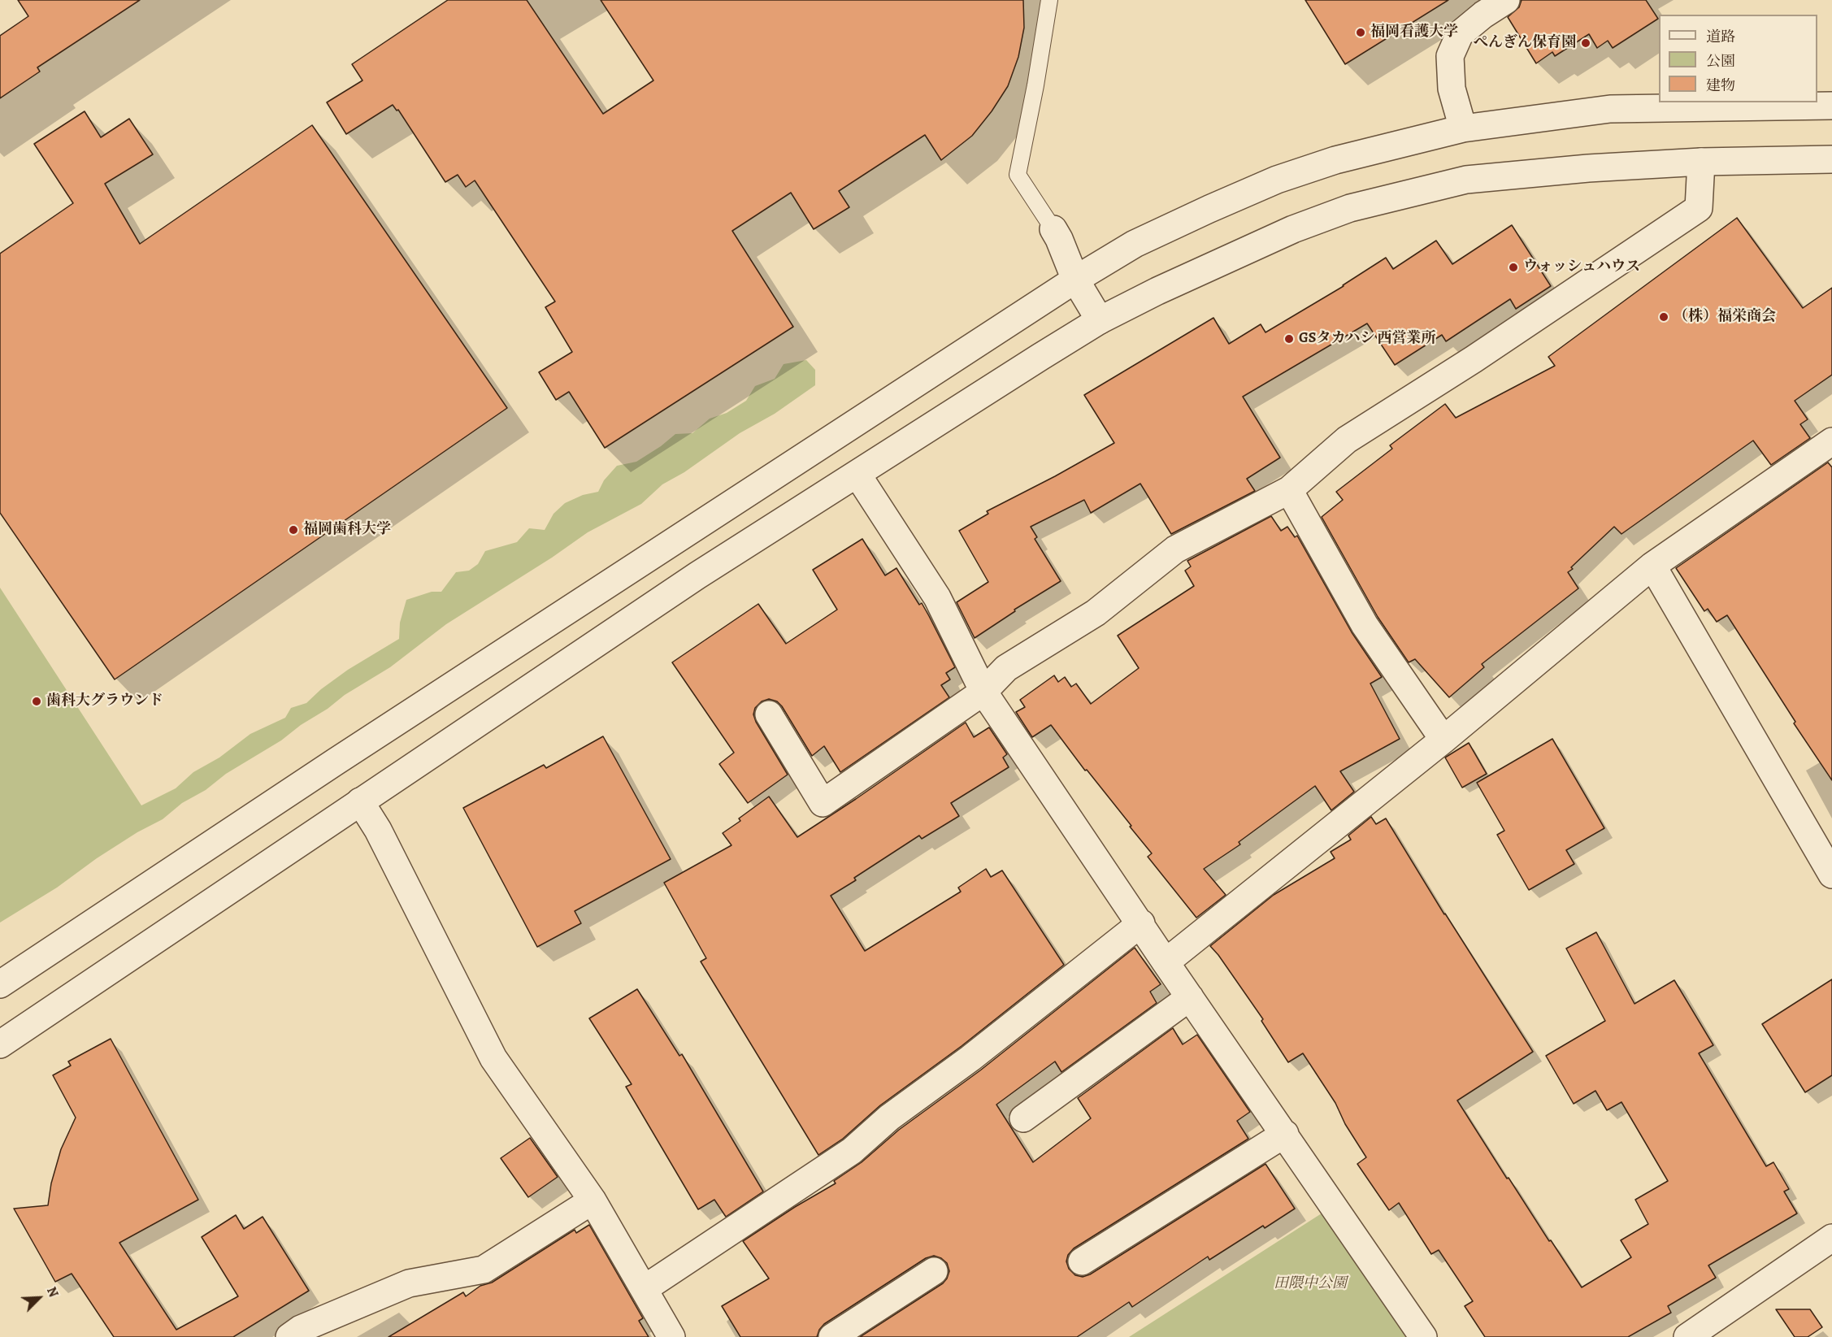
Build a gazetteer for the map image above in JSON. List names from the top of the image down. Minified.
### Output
{"parks":["田隈中公園"],"places":["福岡看護大学","ぺんぎん保育園","ウォッシュハウス","（株）福栄商会","GSタカハシ 西営業所","福岡歯科大学","歯科大グラウンド"],"legend":["道路","公園","建物"],"north":"top right"}
